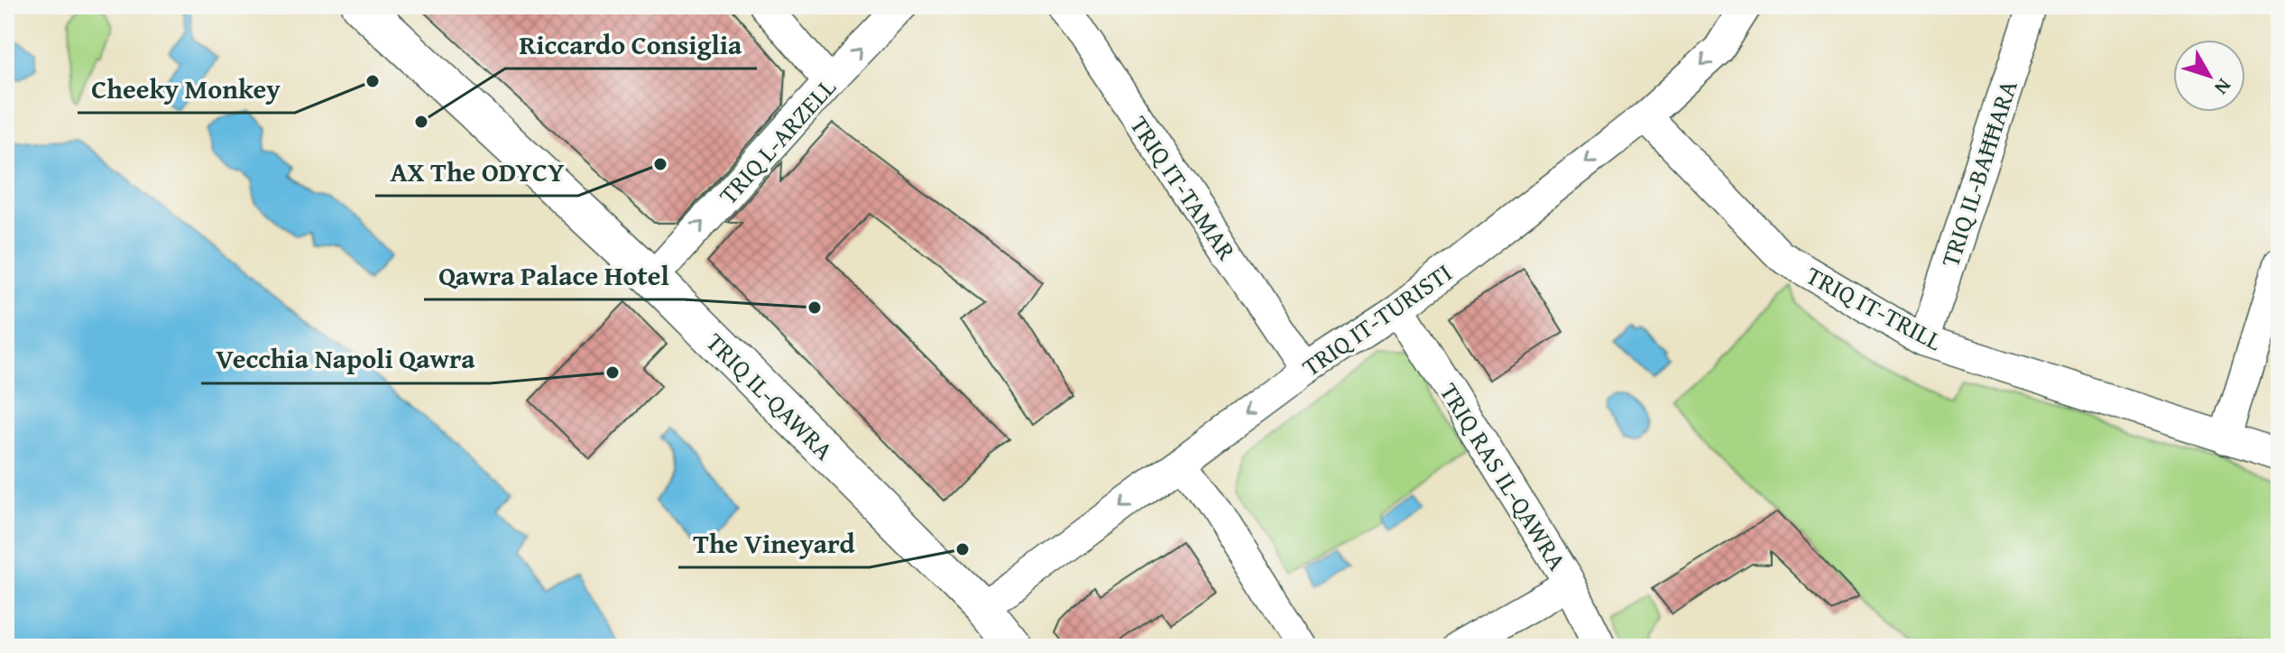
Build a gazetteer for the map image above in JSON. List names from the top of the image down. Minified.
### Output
{"streets":{"street":["TRIQ L-ARZELL","TRIQ IL-BAĦĦARA","TRIQ IT-TAMAR","TRIQ IT-TRILL","TRIQ IT-TURISTI","TRIQ IL-QAWRA","TRIQ RAS IL-QAWRA"]},"crossings":[["TRIQ L-ARZELL","TRIQ IL-QAWRA"],["TRIQ IL-BAĦĦARA","TRIQ IT-TRILL"],["TRIQ IT-TAMAR","TRIQ IT-TURISTI"],["TRIQ IT-TRILL","TRIQ IT-TURISTI"],["TRIQ IT-TURISTI","TRIQ IL-QAWRA"],["TRIQ IT-TURISTI","TRIQ RAS IL-QAWRA"]],"one_way":["TRIQ L-ARZELL","TRIQ IT-TURISTI"],"places":["Cheeky Monkey","Riccardo Consiglia","AX The ODYCY","Qawra Palace Hotel","Vecchia Napoli Qawra","The Vineyard"],"north":"bottom right"}
